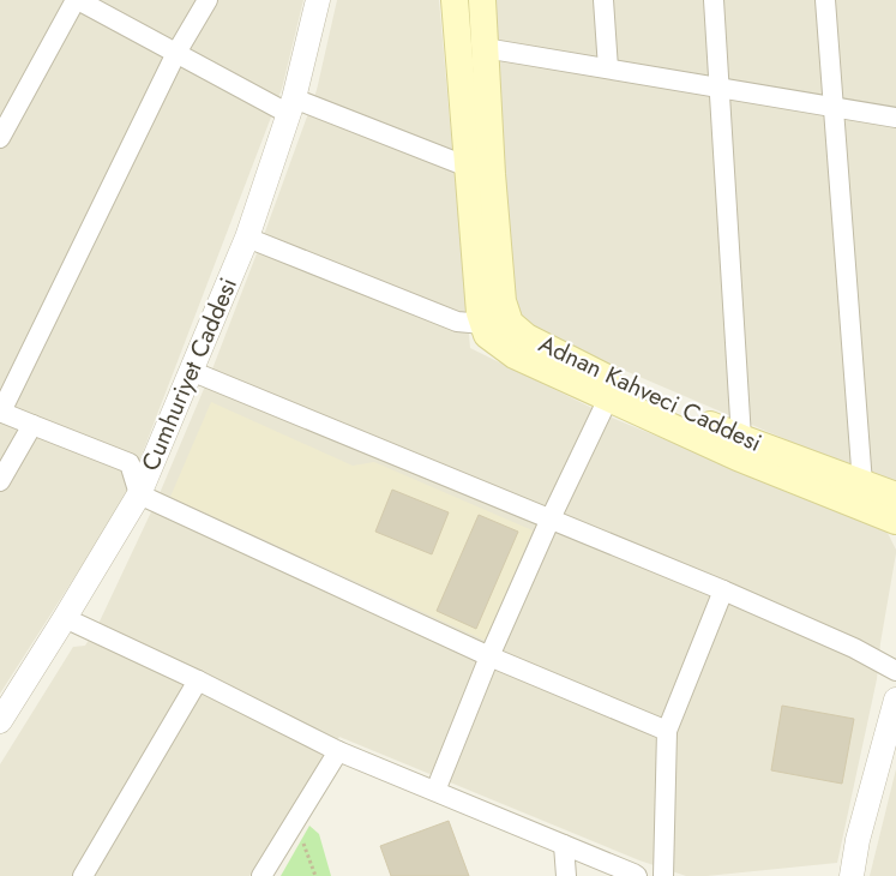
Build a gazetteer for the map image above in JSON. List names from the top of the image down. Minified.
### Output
{"streets":{"main road":["Adnan Kahveci Caddesi"],"street":["Cumhuriyet Caddesi"]}}
